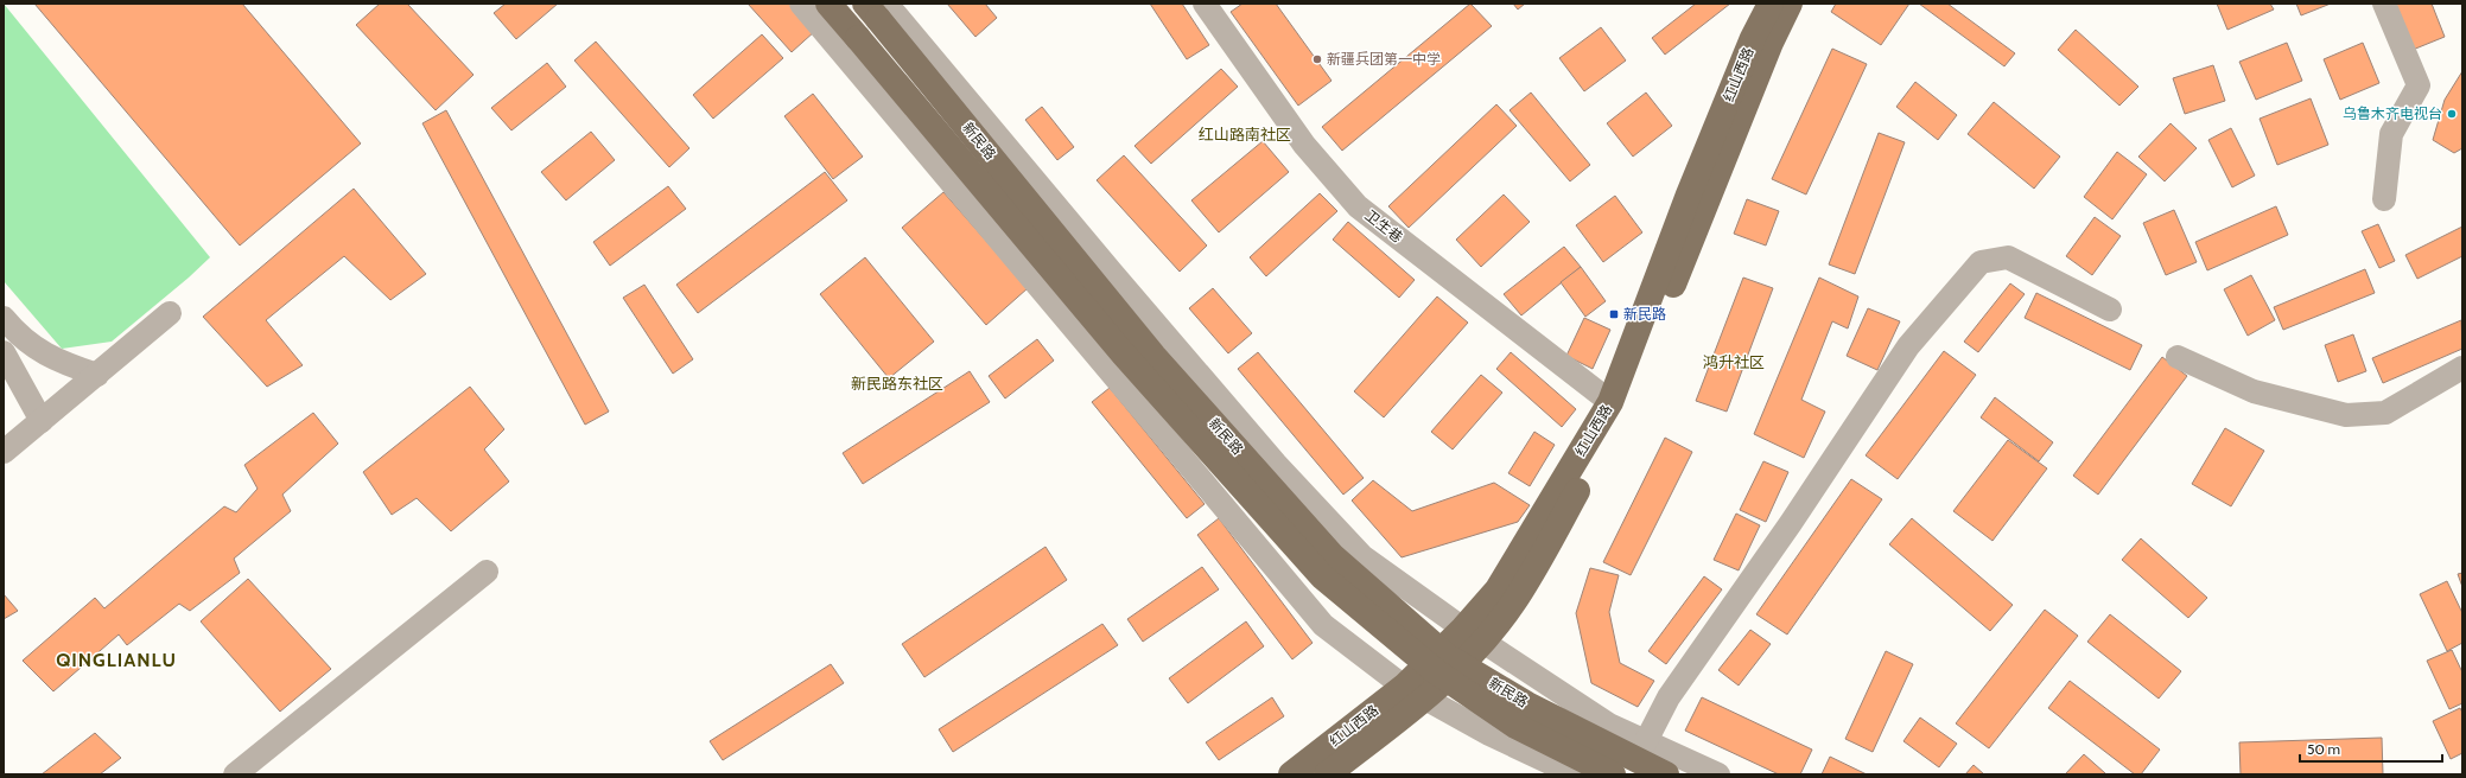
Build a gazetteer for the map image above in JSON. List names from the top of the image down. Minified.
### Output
{"streets":{"main road":["红山西路","新民路"],"street":["卫生巷"]},"crossings":[["红山西路","卫生巷"]],"districts":["红山路南社区","鸿升社区","新民路东社区","QINGLIANLU"],"places":{"other":["新疆兵团第一中学","乌鲁木齐电视台"],"transit":["新民路"]},"scale_bar":"50 m"}
